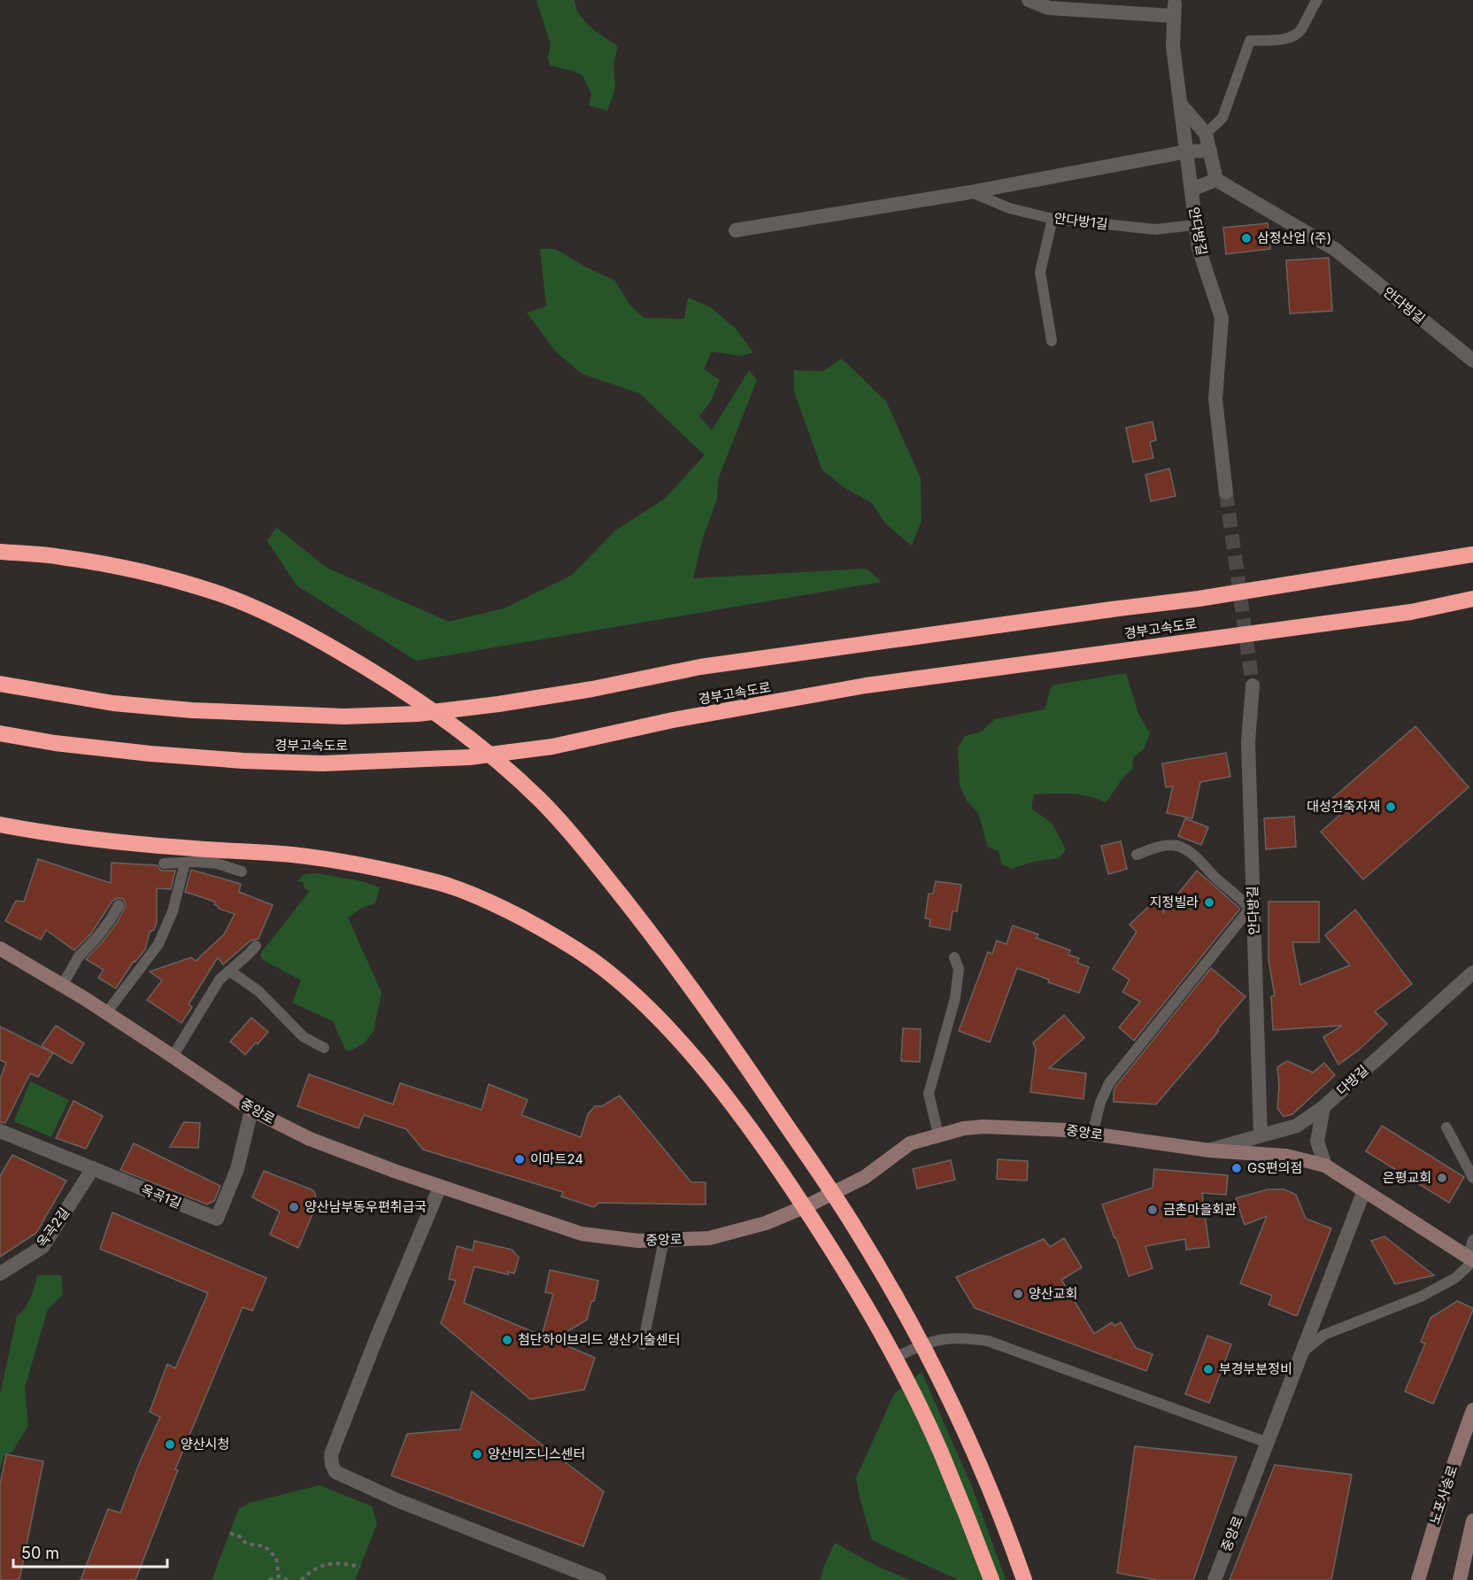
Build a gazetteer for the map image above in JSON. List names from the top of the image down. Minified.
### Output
{"streets":{"highway":["경부고속도로"],"main road":["중앙로","노포사송로"],"street":["안다방길","안다빙길","다방길","옥곡1길","옥곡2길"],"lane":["안다방1길"]},"crossings":[["안다방1길","안다방길"],["안다방길","다방길"],["다방길","중앙로"],["중앙로","옥곡1길"],["옥곡1길","옥곡2길"]],"places":["삼정산업 (주)","대성건축자재","지정빌라","이마트24","GS편의점","은평교회","양산남부동우편취급국","금촌마을회관","양산교회","첨단하이브리드 생산기술센터","부경부분정비","양산시청","양산비즈니스센터"],"scale_bar":"50 m"}
